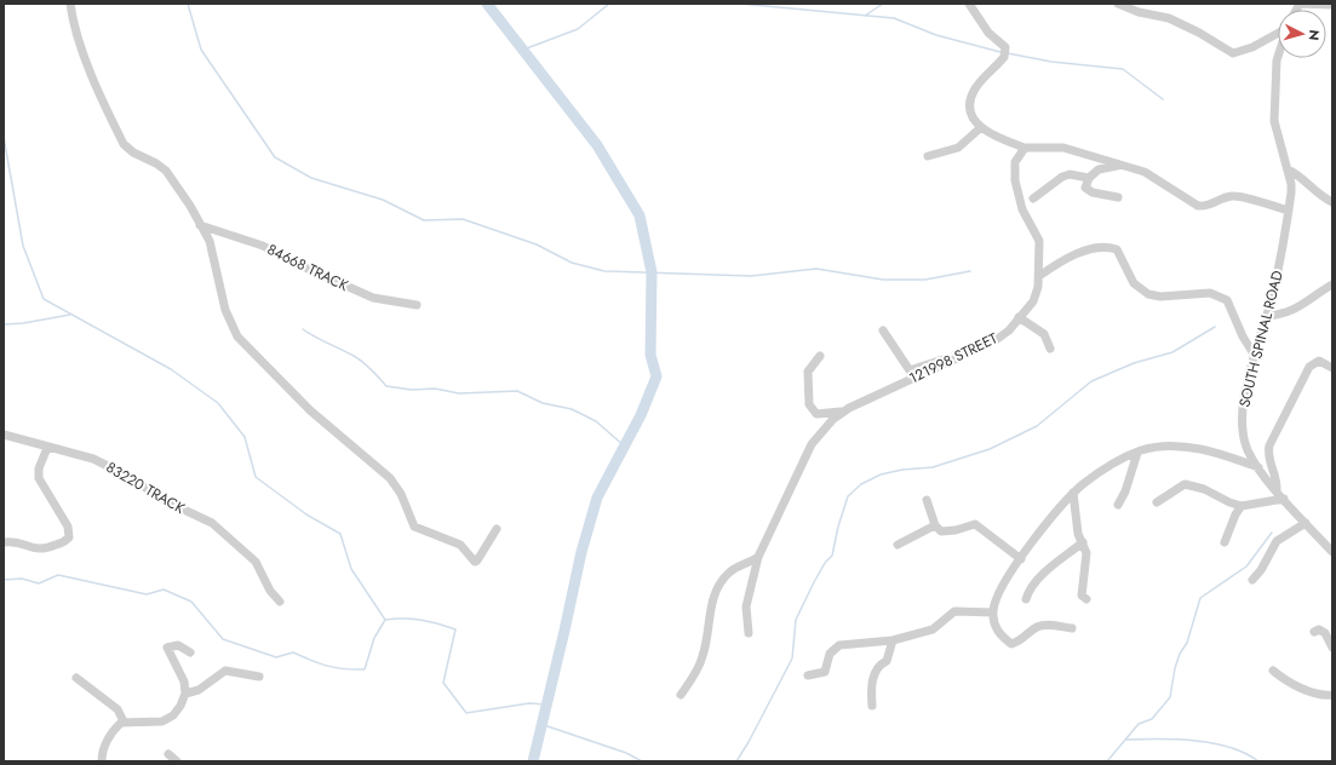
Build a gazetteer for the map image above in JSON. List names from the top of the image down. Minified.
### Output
{"streets":{"street":["84668 TRACK","SOUTH SPINAL ROAD","121998 STREET","83220 TRACK"]},"north":"right"}
